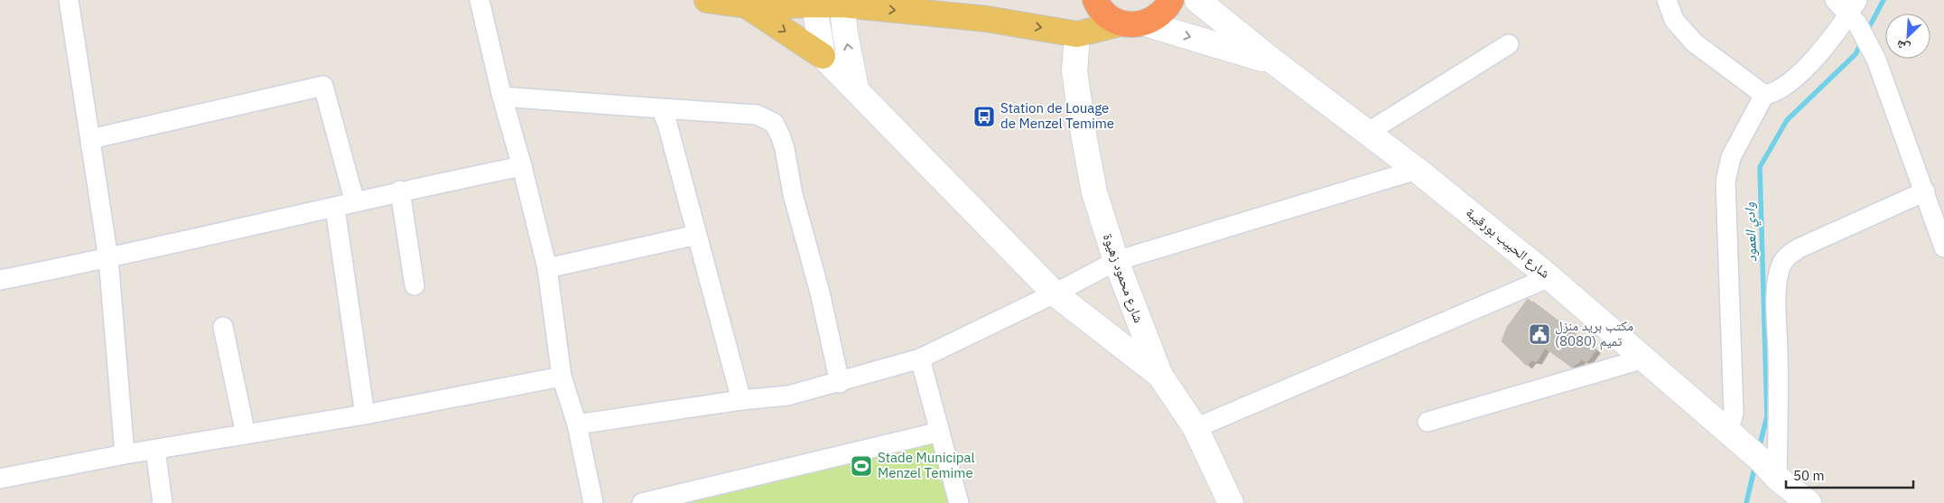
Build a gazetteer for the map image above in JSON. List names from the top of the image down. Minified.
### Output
{"streets":{"main road":["شارع الحبيب بورقيبة","شارع محمود زهيوة"]},"water":["وادي العمود"],"places":{"bus stop":["Station de Louage de Menzel Temime"],"public building":["مكتب بريد منزل تميم (8080)"],"sports":["Stade Municipal Menzel Temime"]},"scale_bar":"50 m","north":"bottom left"}
